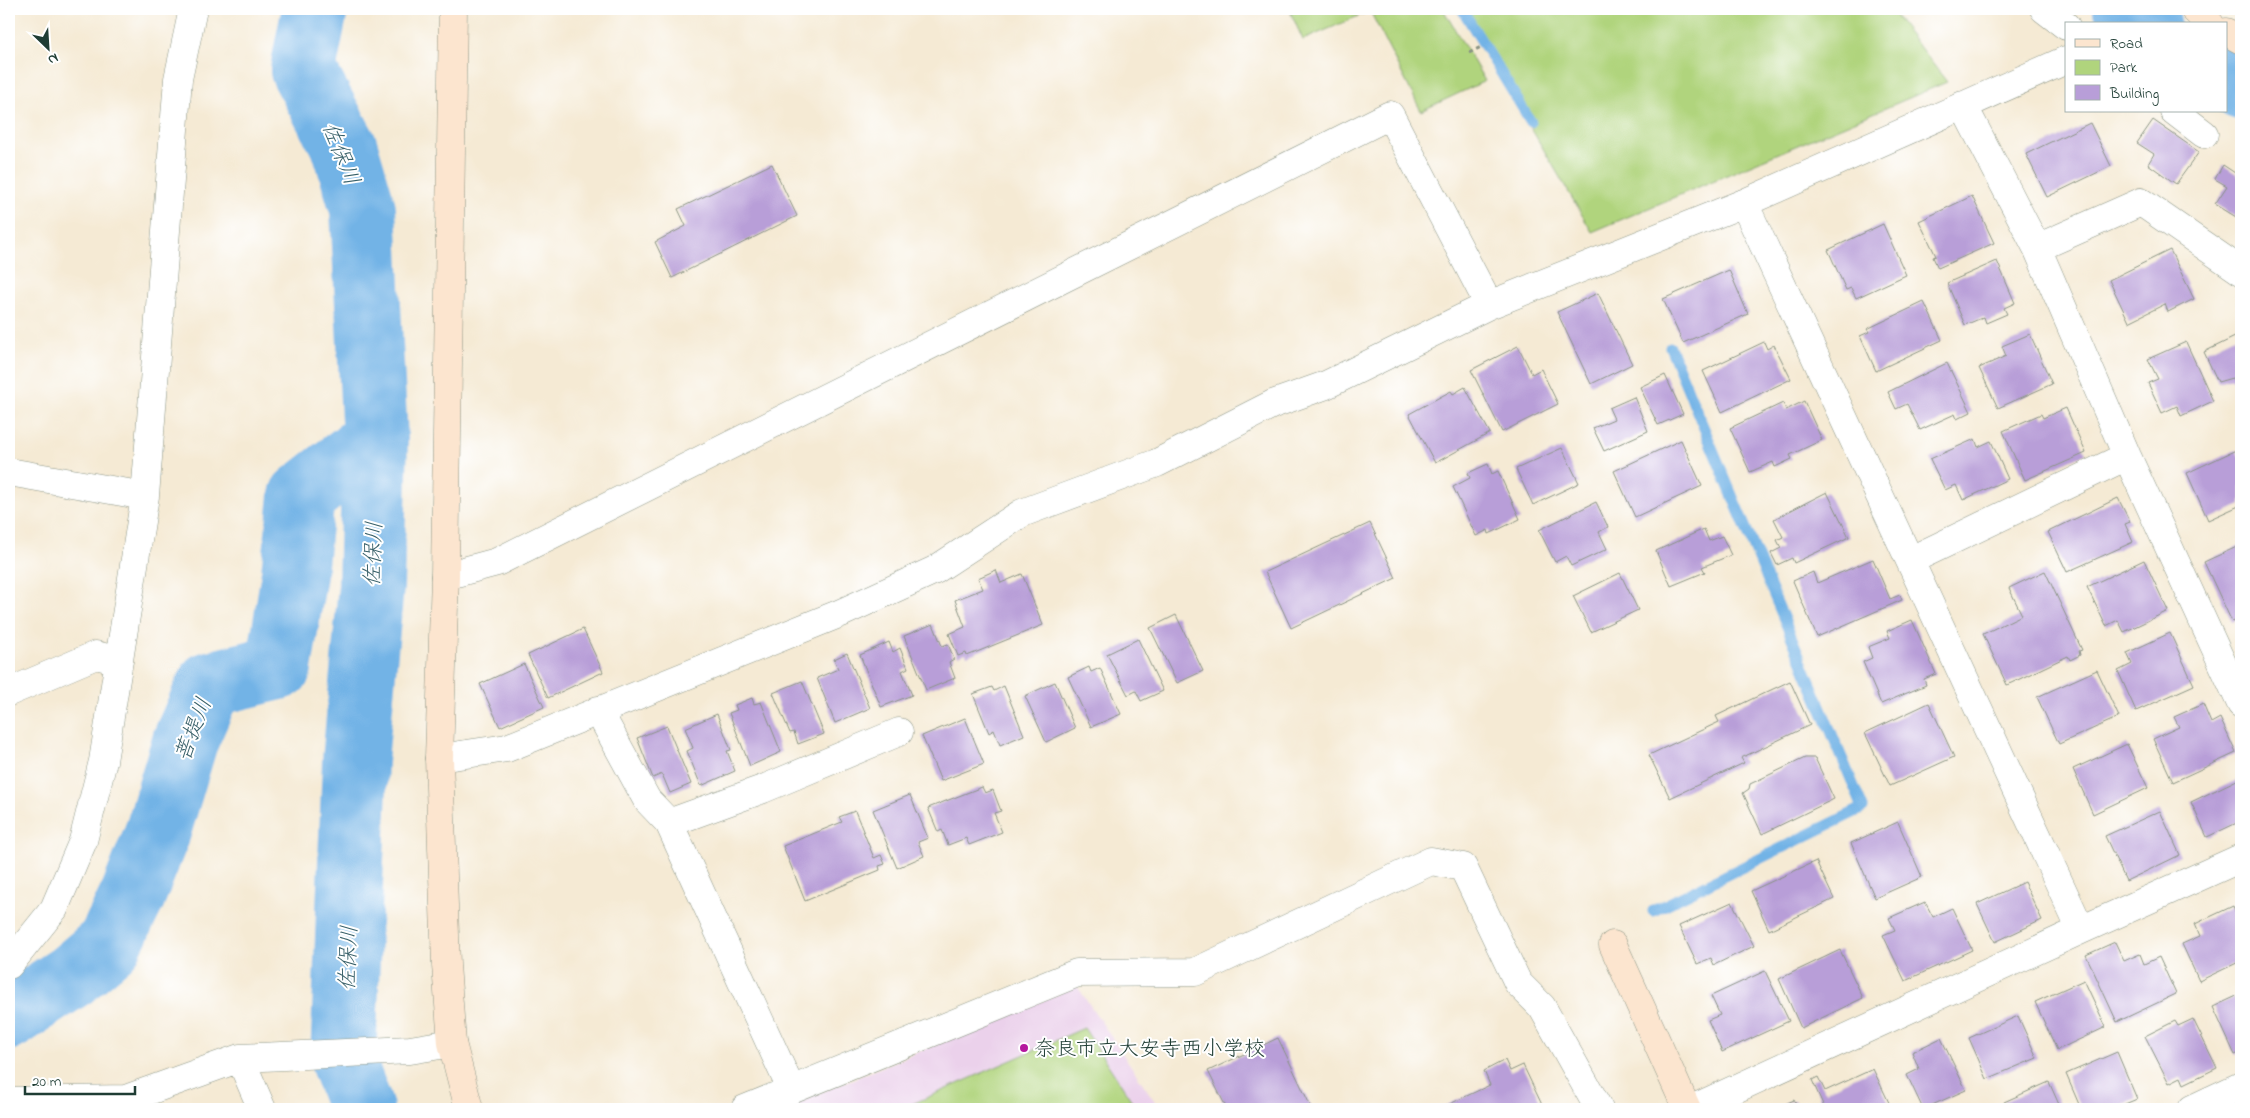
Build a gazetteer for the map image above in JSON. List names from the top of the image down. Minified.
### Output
{"water":["佐保川","菩提川"],"places":["奈良市立大安寺西小学校"],"legend":["Road","Park","Building"],"scale_bar":"20 m","north":"bottom right"}
